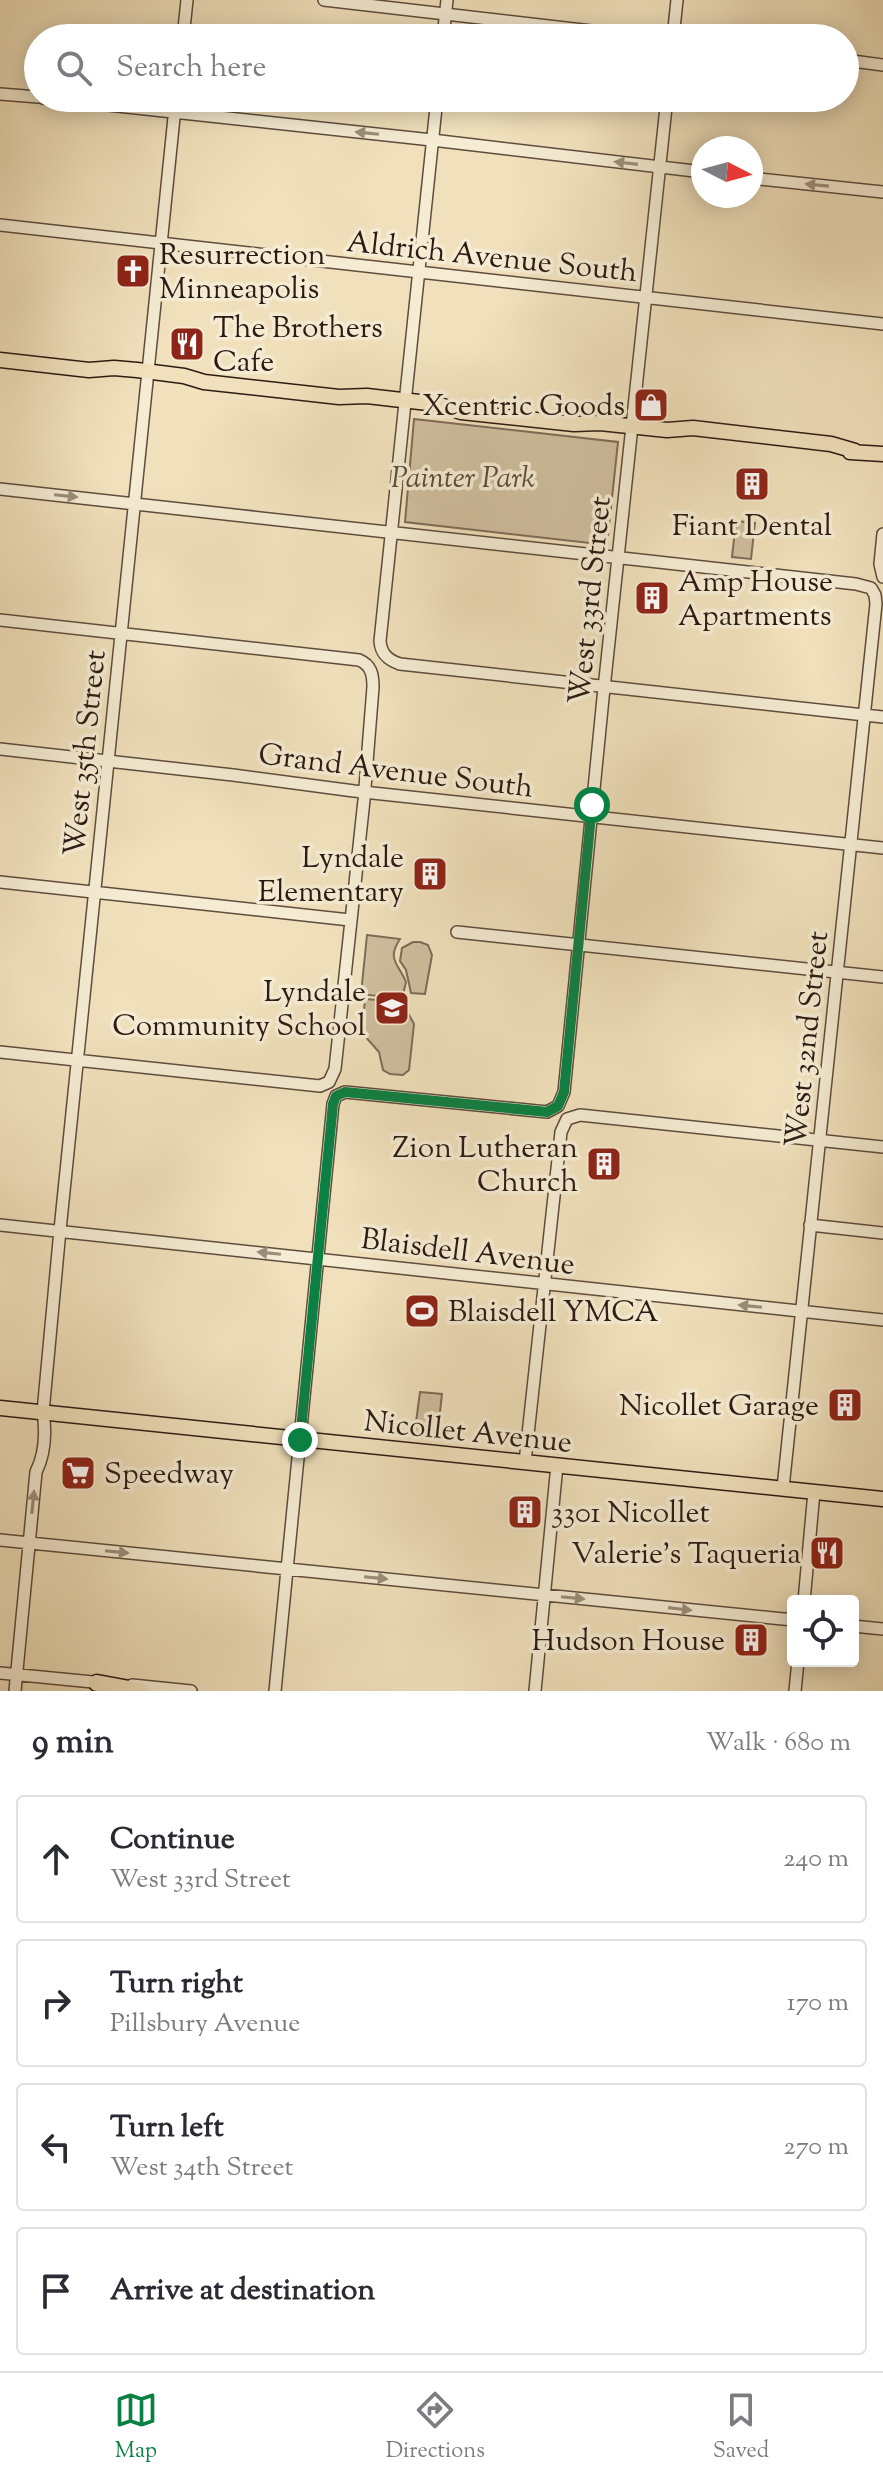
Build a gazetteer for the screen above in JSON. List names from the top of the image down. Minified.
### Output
{"streets":{"main road":["Nicollet Avenue"],"street":["Aldrich Avenue South","West 33rd Street","West 35th Street","Grand Avenue South","West 32nd Street","Blaisdell Avenue"]},"crossings":[["Aldrich Avenue South","West 33rd Street"],["Aldrich Avenue South","West 35th Street"],["West 33rd Street","Grand Avenue South"],["West 33rd Street","West 32nd Street"],["West 33rd Street","Blaisdell Avenue"],["West 35th Street","Grand Avenue South"],["West 35th Street","Blaisdell Avenue"],["West 35th Street","Nicollet Avenue"],["Grand Avenue South","West 32nd Street"],["West 32nd Street","Blaisdell Avenue"],["West 32nd Street","Nicollet Avenue"]],"one_way":["Blaisdell Avenue"],"parks":["Painter Park"],"places":{"church":["Resurrection Minneapolis"],"restaurant":["The Brothers Cafe","Valerie's Taqueria"],"shop":["Xcentric Goods"],"building":["Fiant Dental","Amp House Apartments","Lyndale Elementary","Zion Lutheran Church","Nicollet Garage","3301 Nicollet","Hudson House"],"school or university":["Lyndale Community School"],"sports":["Blaisdell YMCA"],"supermarket":["Speedway"]},"north":"right","page":{"search":"Search here","heading":["9 min","Walk · 680 m"],"list":[["Continue","West 33rd Street","240 m"],["Turn right","Pillsbury Avenue","170 m"],["Turn left","West 34th Street","270 m"],"Arrive at destination"],"nav":["Map","Directions","Saved"]}}
